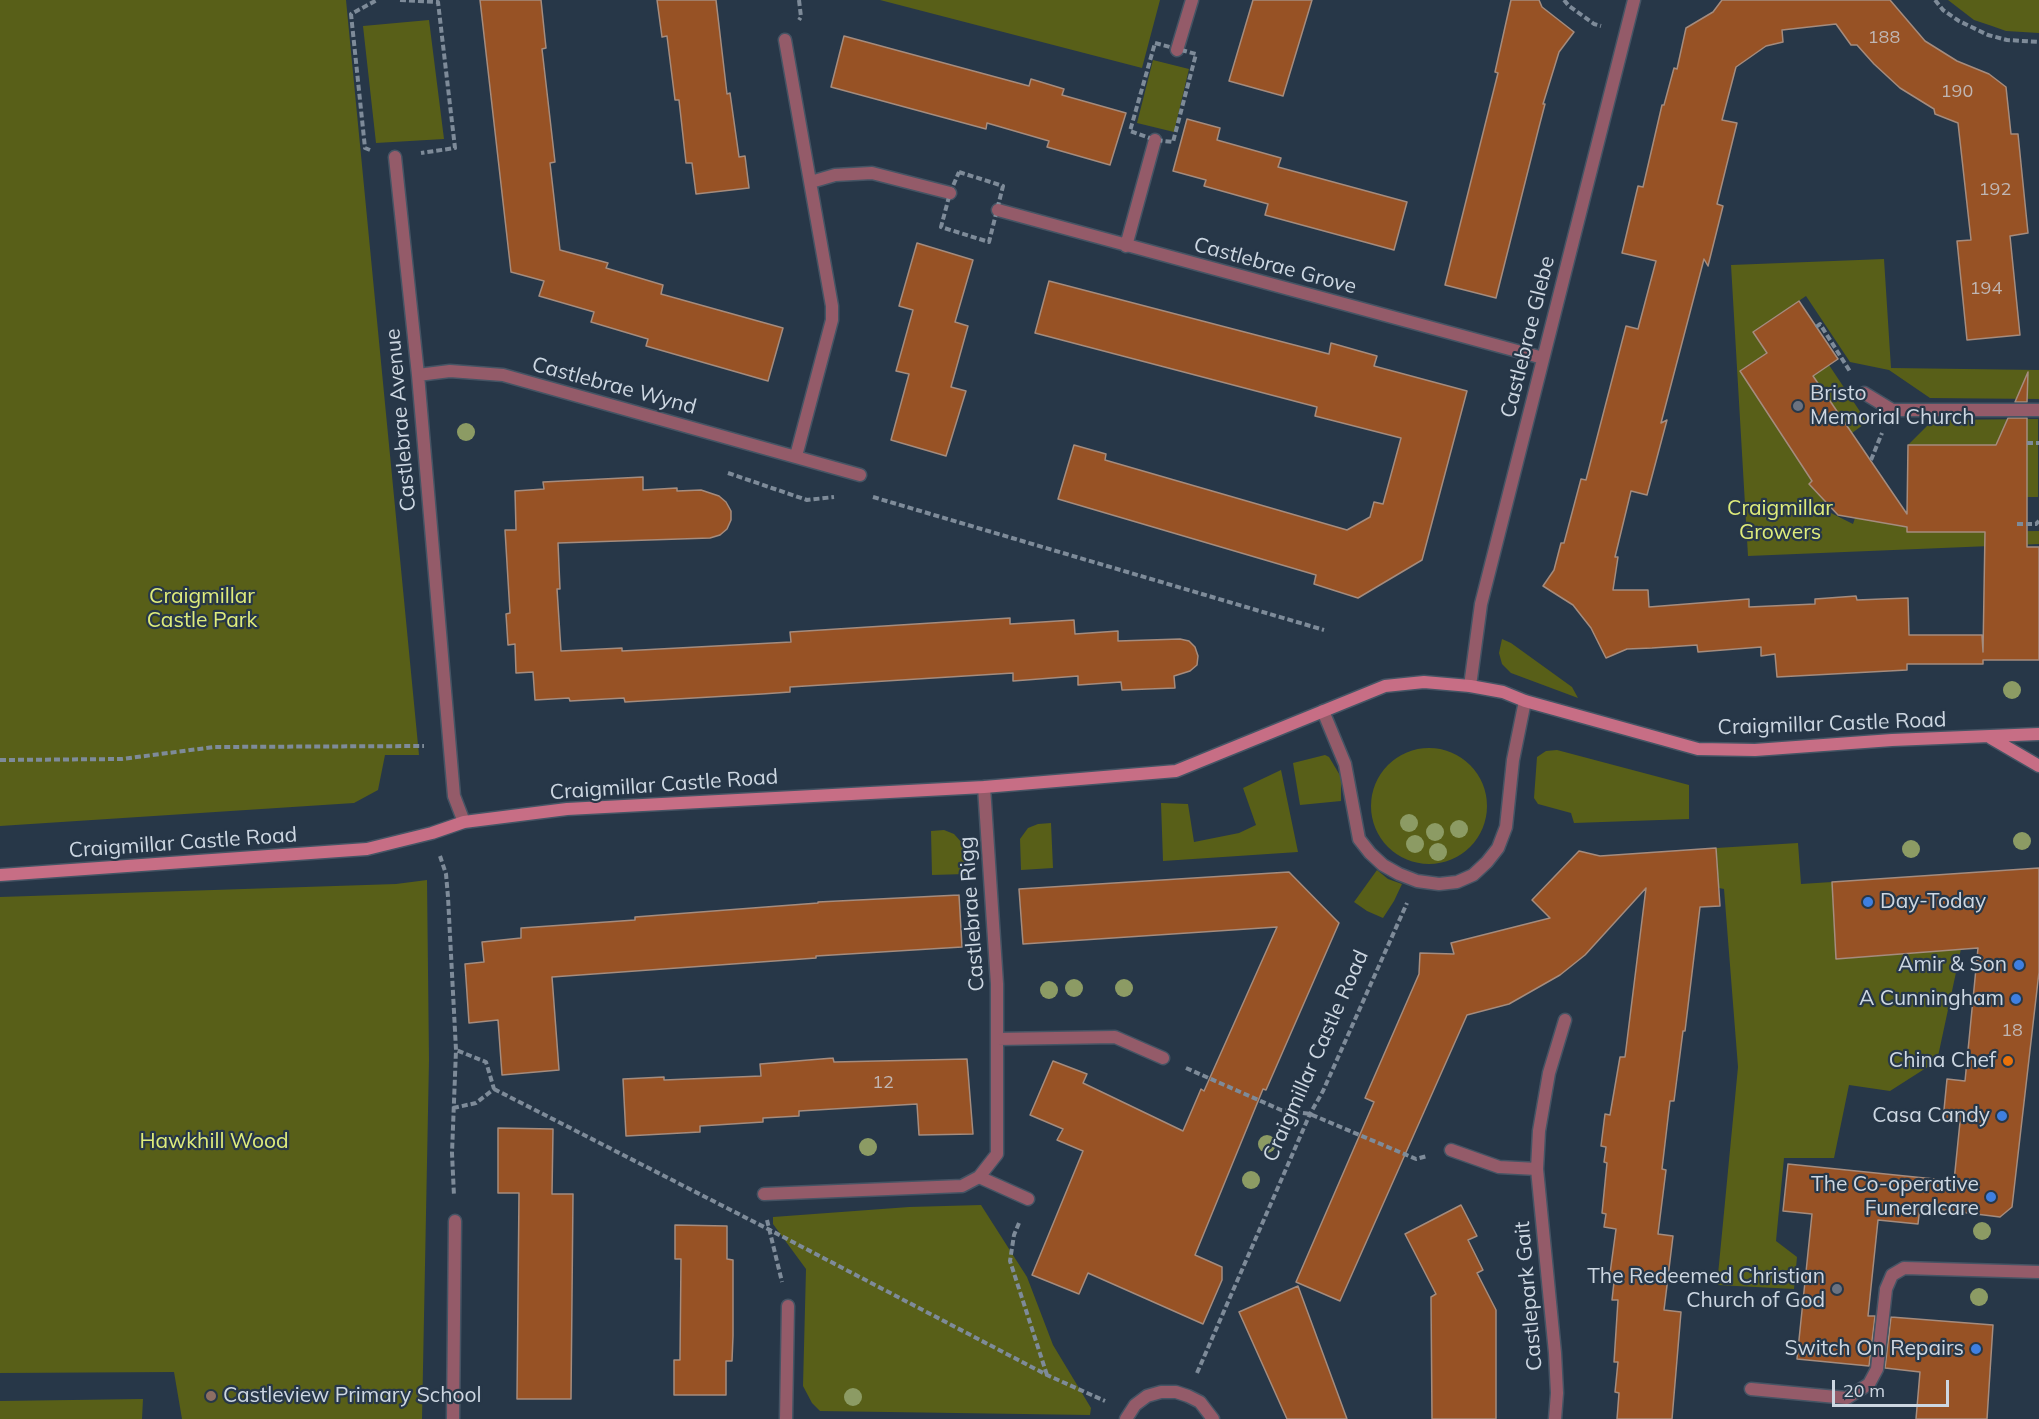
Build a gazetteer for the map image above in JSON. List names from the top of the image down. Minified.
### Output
{"streets":{"street":["Castlebrae Grove","Castlebrae Glebe","Castlebrae Wynd","Castlebrae Avenue","Craigmillar Castle Road","Castlebrae Rigg","Castlepark Gait"]},"crossings":[["Castlebrae Grove","Castlebrae Glebe"],["Castlebrae Glebe","Craigmillar Castle Road"],["Castlebrae Wynd","Castlebrae Avenue"],["Castlebrae Avenue","Craigmillar Castle Road"],["Craigmillar Castle Road","Castlebrae Rigg"]],"parks":["Craigmillar Growers","Craigmillar Castle Park","Hawkhill Wood"],"places":["Bristo Memorial Church","Day-Today","Amir & Son","A Cunningham","China Chef","Casa Candy","The Co-operative Funeralcare","The Redeemed Christian Church of God","Switch On Repairs","Castleview Primary School"],"house_numbers":["188","190","192","194","18","12"],"scale_bar":"20 m"}
